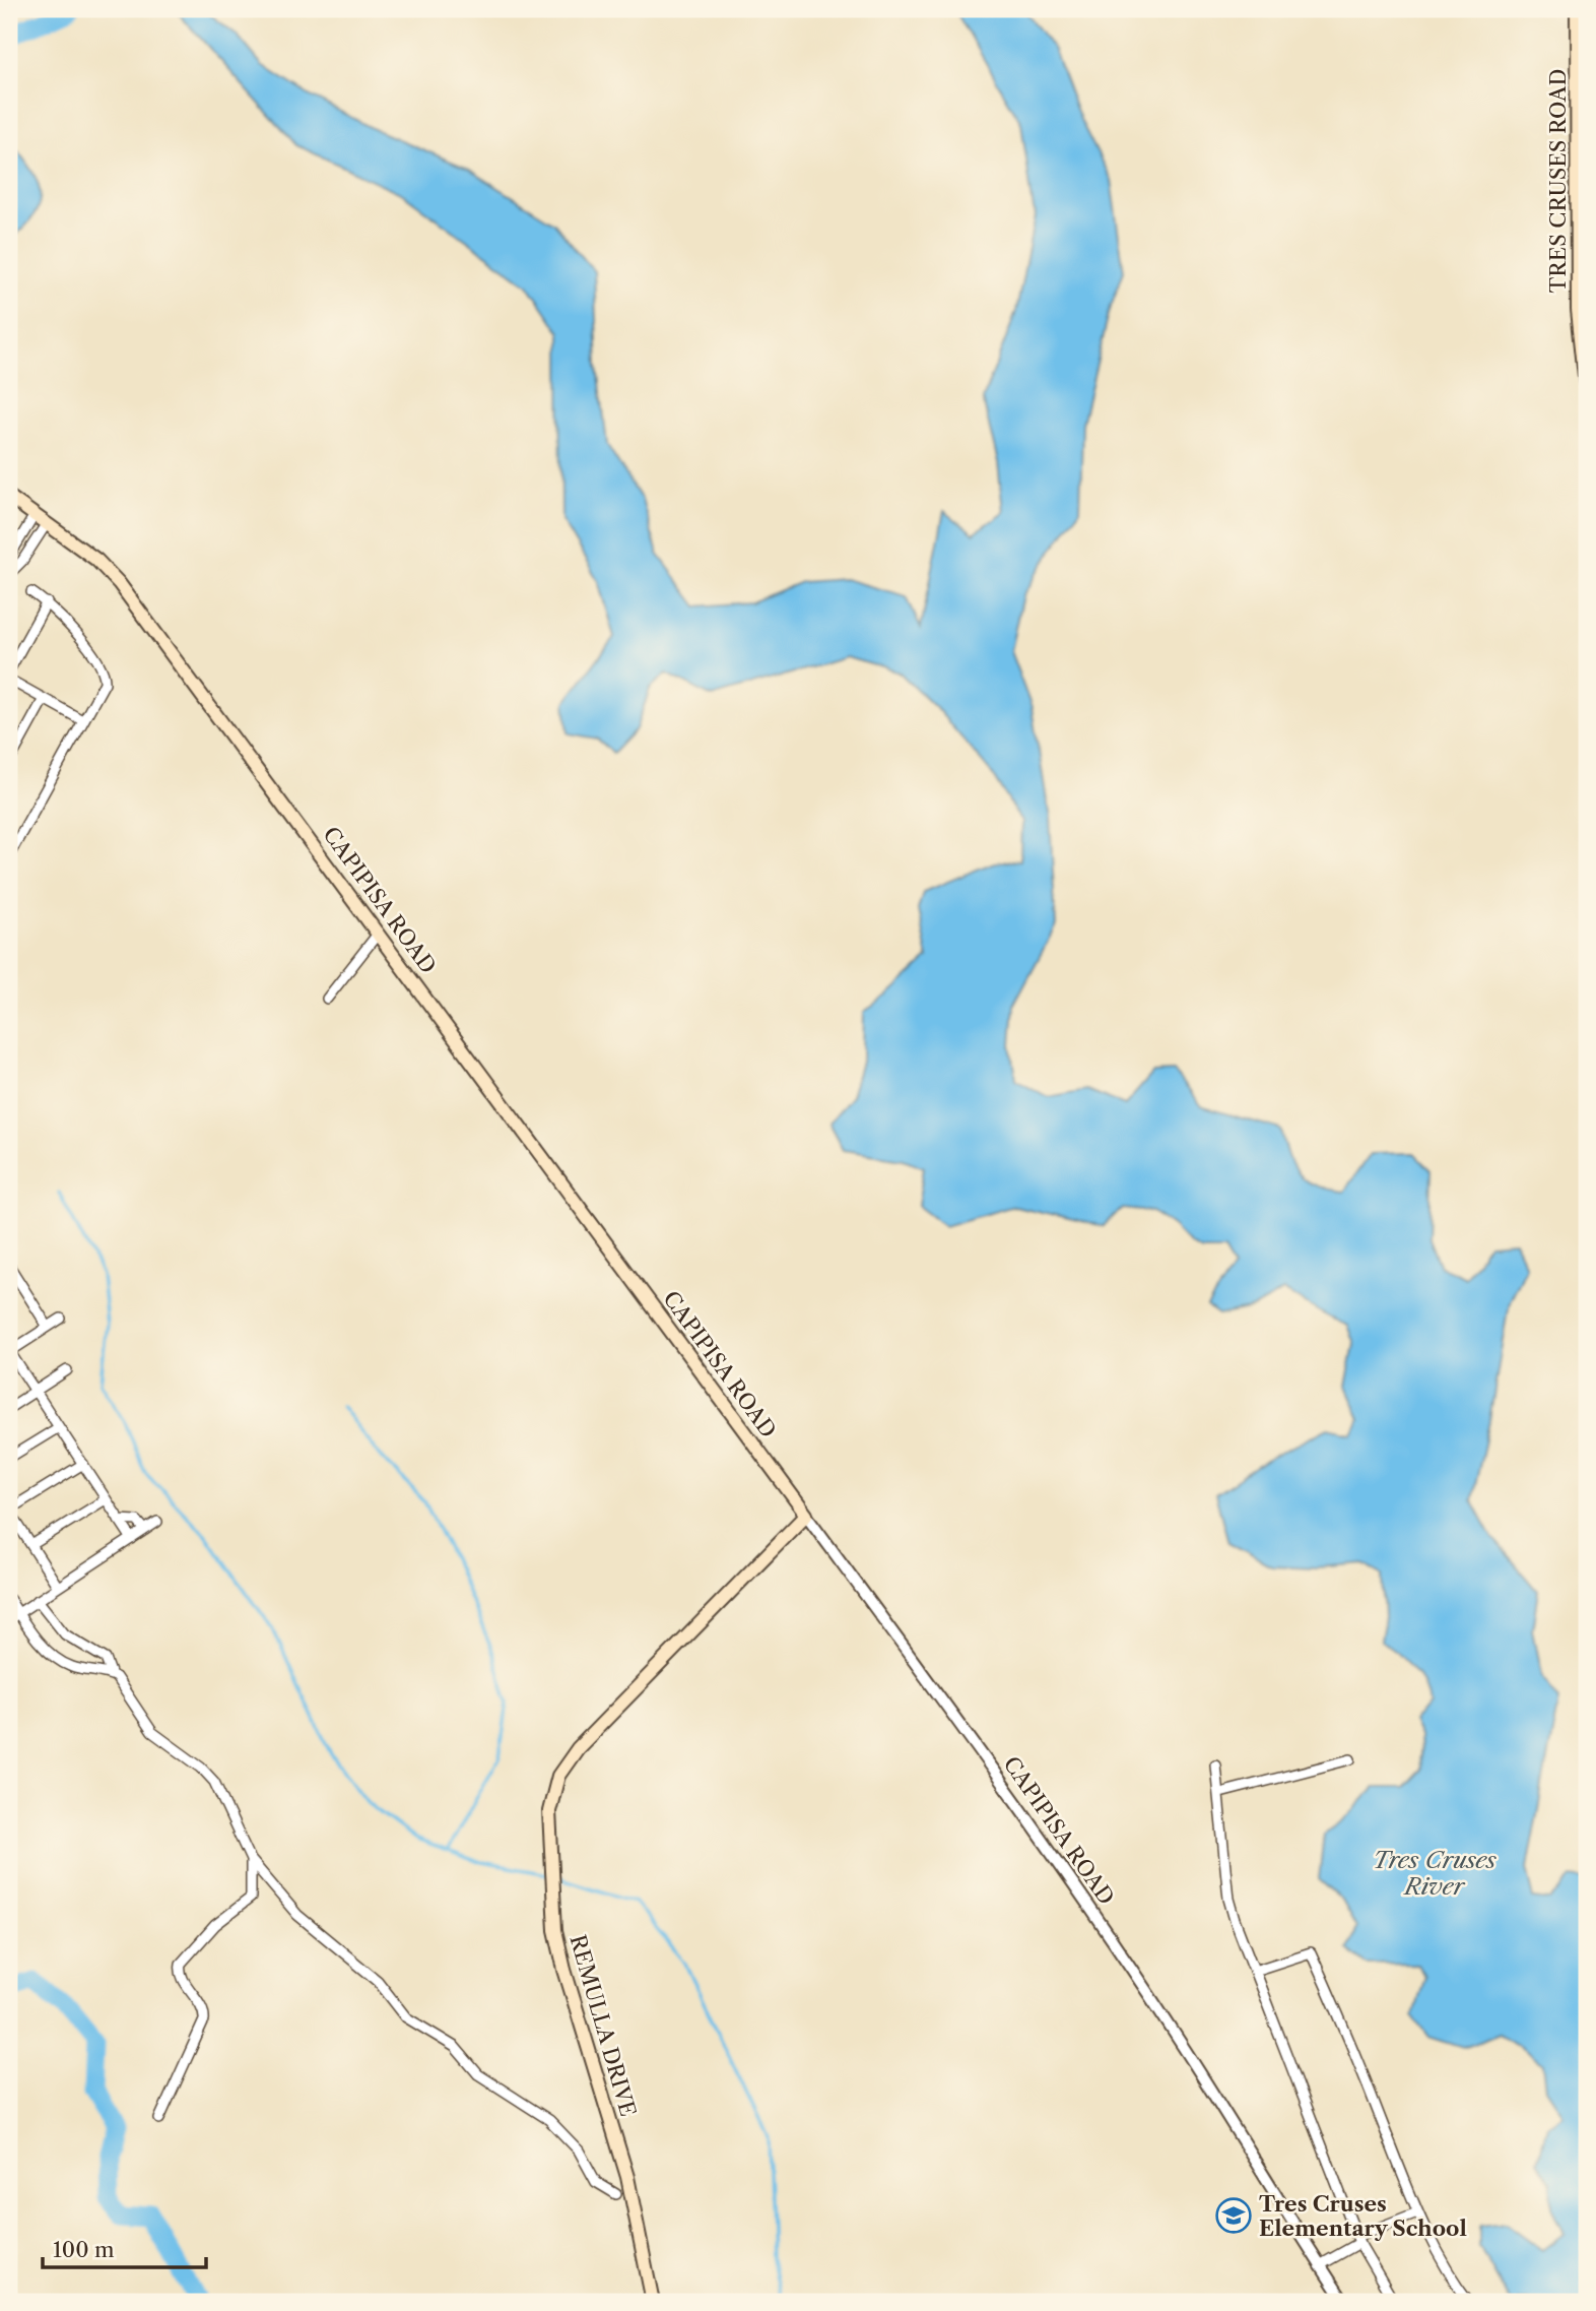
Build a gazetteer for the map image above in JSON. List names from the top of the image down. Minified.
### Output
{"streets":{"main road":["TRES CRUSES ROAD","CAPIPISA ROAD","REMULLA DRIVE"]},"crossings":[["CAPIPISA ROAD","REMULLA DRIVE"]],"water":["Tres Cruses River"],"places":{"school or university":["Tres Cruses Elementary School"]},"scale_bar":"100 m"}
